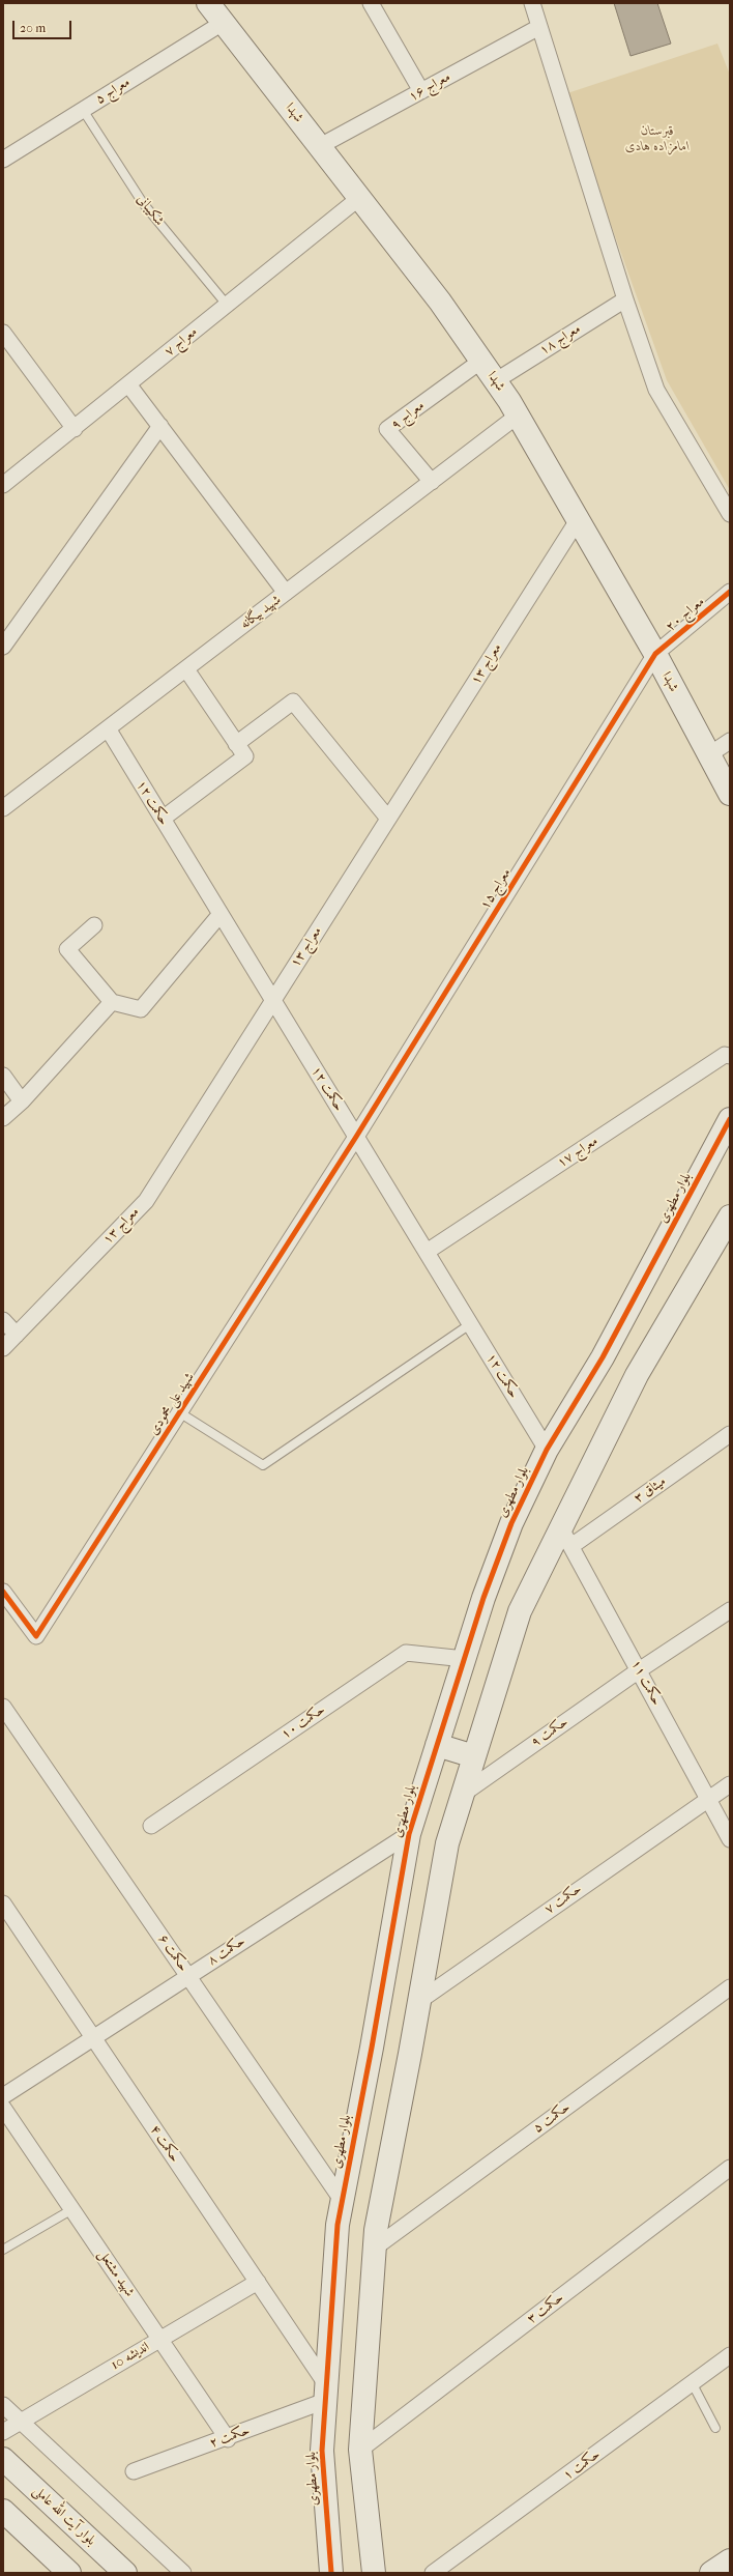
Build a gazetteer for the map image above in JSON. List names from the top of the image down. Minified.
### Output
{"streets":{"street":["معراج ۱۶","معراج ۵","شهدا","معراج ۱۸","معراج ۷","معراج ۹","شهید بیگانه","معراج ۲۰","معراج ۱۳","حکمت ۱۲","معراج ۱۵","معراج ۱۷","بلوار مطهری","شهید علی محمودی","میثاق ۳","حکمت ۱۱","حکمت ۱۰","حکمت ۹","حکمت ۷","حکمت ۸","حکمت ۶","حکمت ۵","حکمت ۴","شهید مشتعل","حکمت ۳","اندیشه 10","حکمت ۲","حکمت ۱","بلوار آیت‌ الله عاملی"],"lane":["شکیبانی"]},"crossings":[["معراج ۱۶","شهدا"],["معراج ۵","شهدا"],["معراج ۵","شکیبانی"],["شهدا","معراج ۱۸"],["شهدا","معراج ۷"],["شهدا","معراج ۹"],["شهدا","شهید بیگانه"],["شهدا","معراج ۲۰"],["شهدا","معراج ۱۳"],["شهدا","معراج ۱۵"],["شکیبانی","معراج ۷"],["معراج ۹","شهید بیگانه"],["شهید بیگانه","حکمت ۱۲"],["معراج ۲۰","معراج ۱۵"],["معراج ۱۳","حکمت ۱۲"],["حکمت ۱۲","معراج ۱۵"],["حکمت ۱۲","معراج ۱۷"],["حکمت ۱۲","بلوار مطهری"],["حکمت ۱۲","شهید علی محمودی"],["معراج ۱۵","شهید علی محمودی"],["بلوار مطهری","حکمت ۱۰"],["بلوار مطهری","حکمت ۸"],["بلوار مطهری","حکمت ۶"],["بلوار مطهری","حکمت ۴"],["بلوار مطهری","حکمت ۲"],["میثاق ۳","حکمت ۱۱"],["حکمت ۱۱","حکمت ۹"],["حکمت ۱۱","حکمت ۷"],["حکمت ۸","حکمت ۶"],["حکمت ۸","حکمت ۴"],["حکمت ۴","اندیشه 10"],["حکمت ۴","حکمت ۲"],["شهید مشتعل","اندیشه 10"],["شهید مشتعل","حکمت ۲"]],"parks":["قبرستان امامزاده هادی"],"scale_bar":"20 m"}
